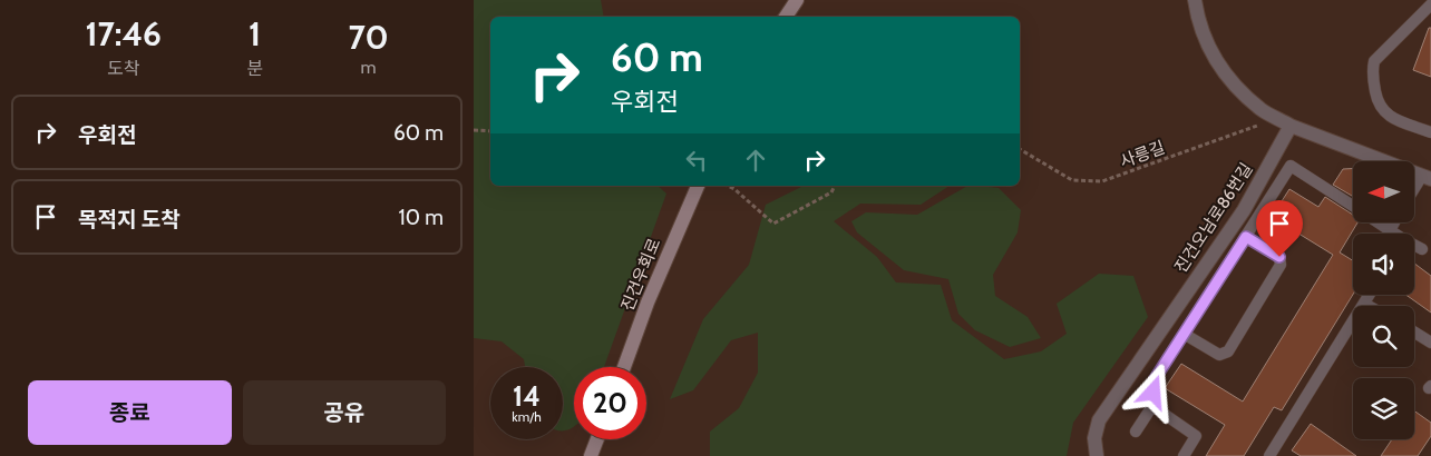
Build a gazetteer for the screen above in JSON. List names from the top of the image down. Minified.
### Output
{"streets":{"main road":["진건우회로"],"street":["진건오남로86번길"],"path":["사릉길"]},"crossings":[["사릉길","진건오남로86번길"]],"north":"left","page":{"eta":["17:46","도착","1","분","70","m"],"turn":["60 m","우회전"],"list":[{"name":"우회전","value":"60 m"},{"name":"목적지 도착","value":"10 m"}],"speed":"14 km/h","limit":"20","buttons":["종료","공유"]}}
